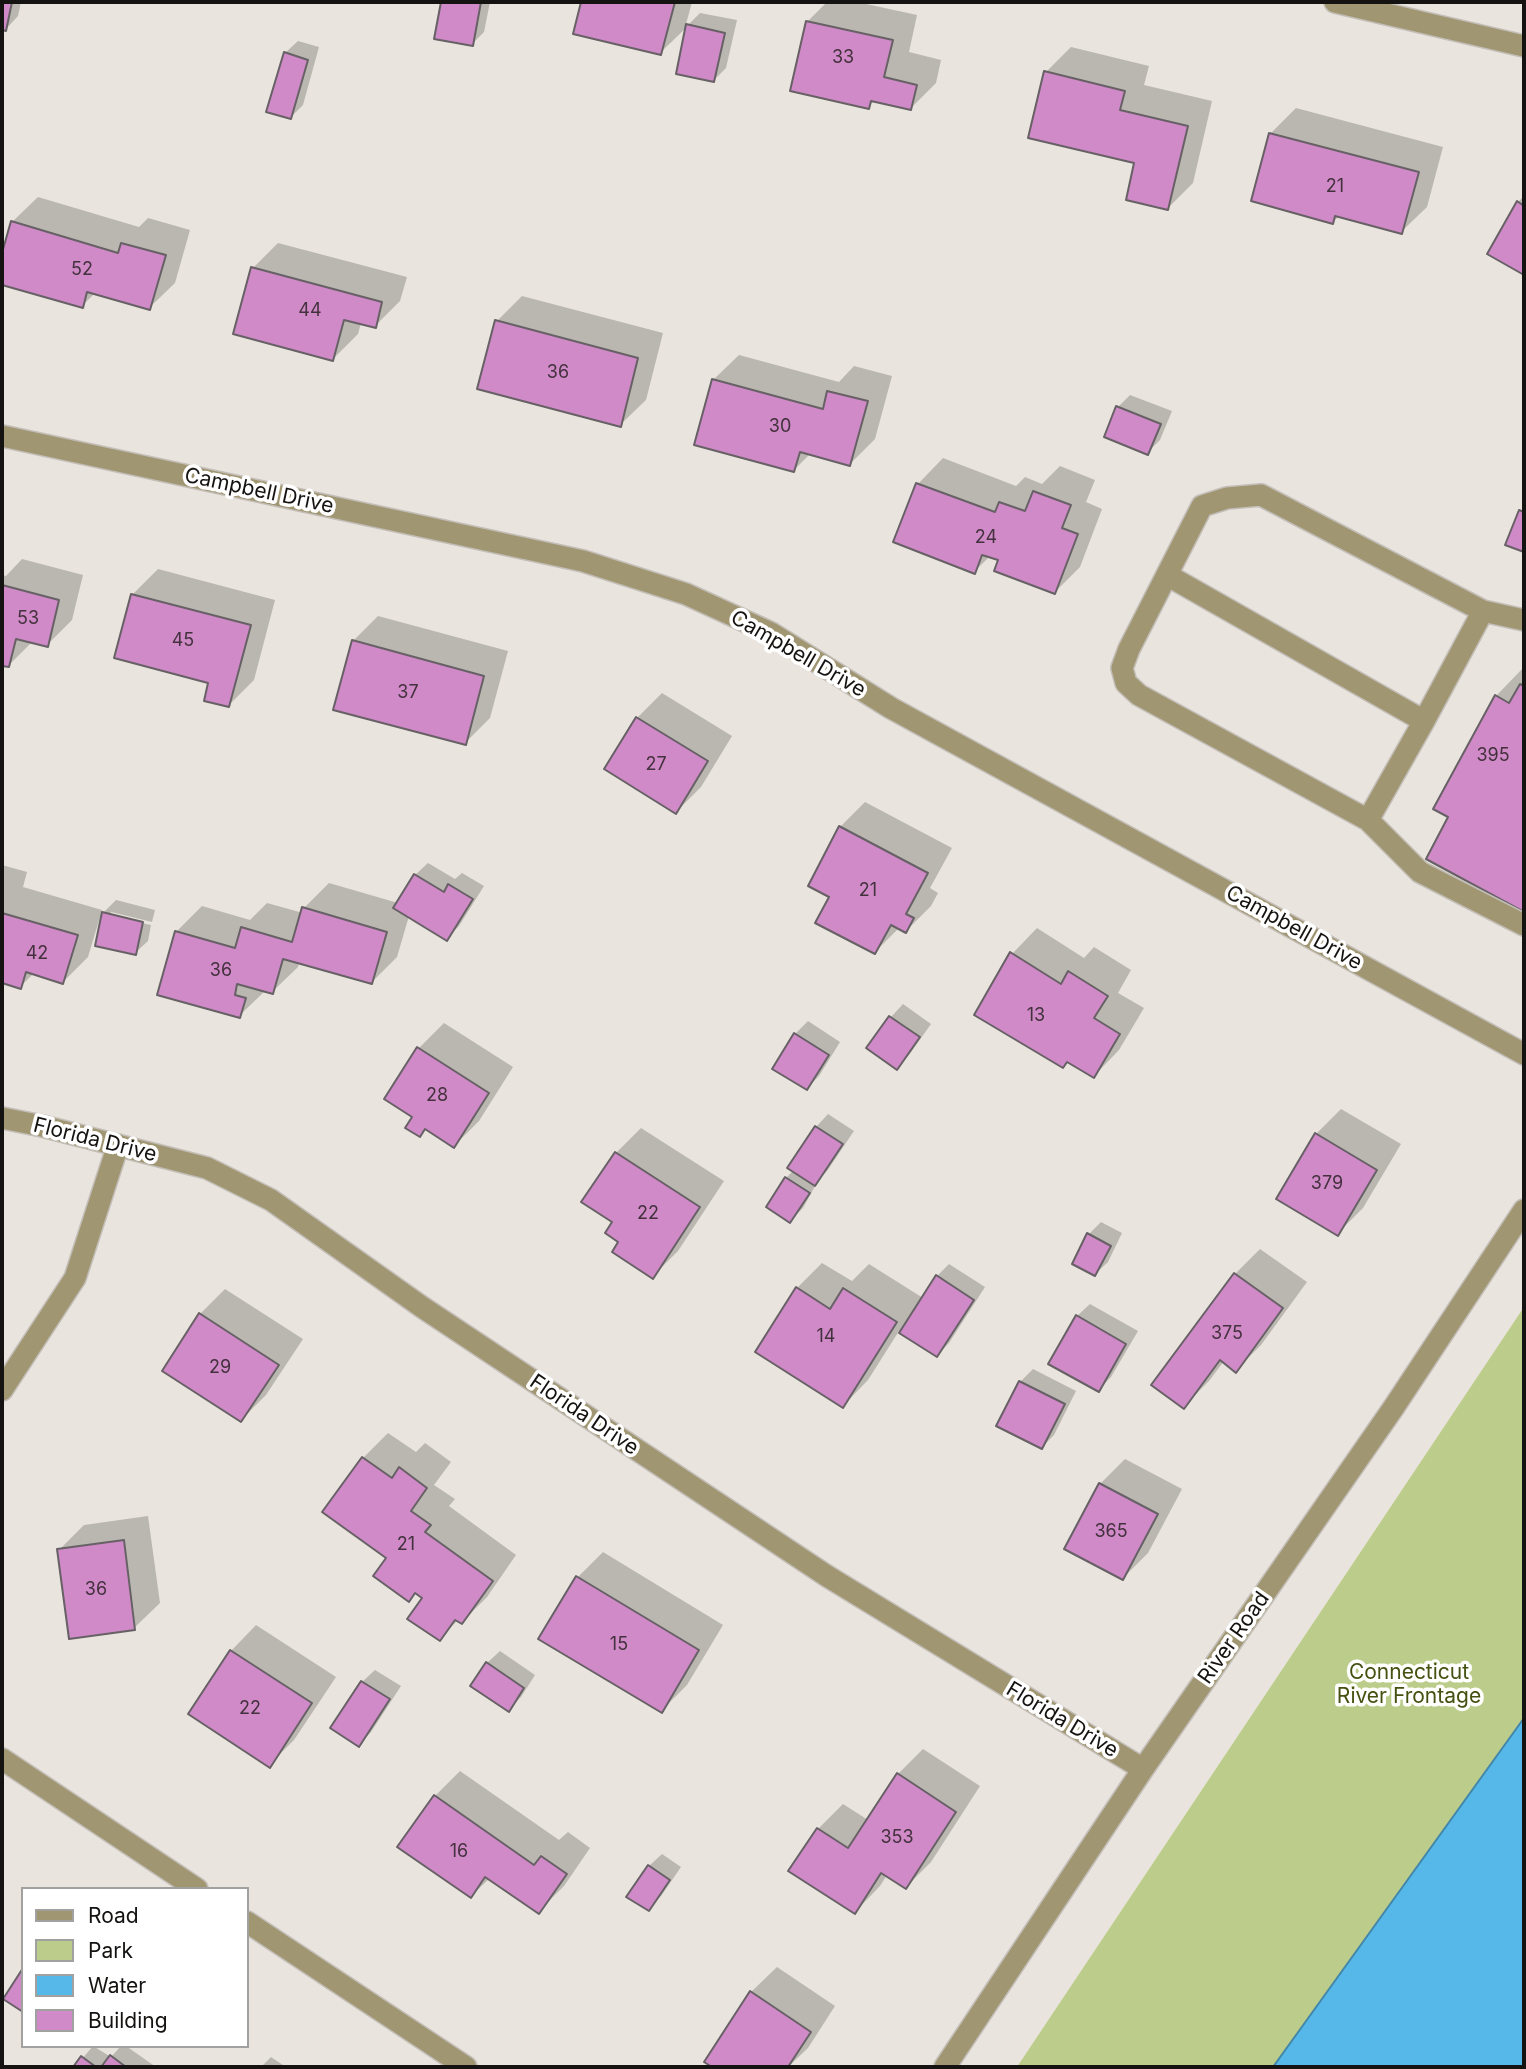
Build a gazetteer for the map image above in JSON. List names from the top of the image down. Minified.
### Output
{"streets":{"street":["Campbell Drive","Florida Drive","River Road"]},"crossings":[["Florida Drive","River Road"]],"parks":["Connecticut River Frontage"],"house_numbers":["33","21","52","44","36","30","24","53","45","37","395","27","21","42","36","13","28","379","22","375","14","29","365","21","36","15","22","353","16"],"legend":["Road","Park","Water","Building"]}
